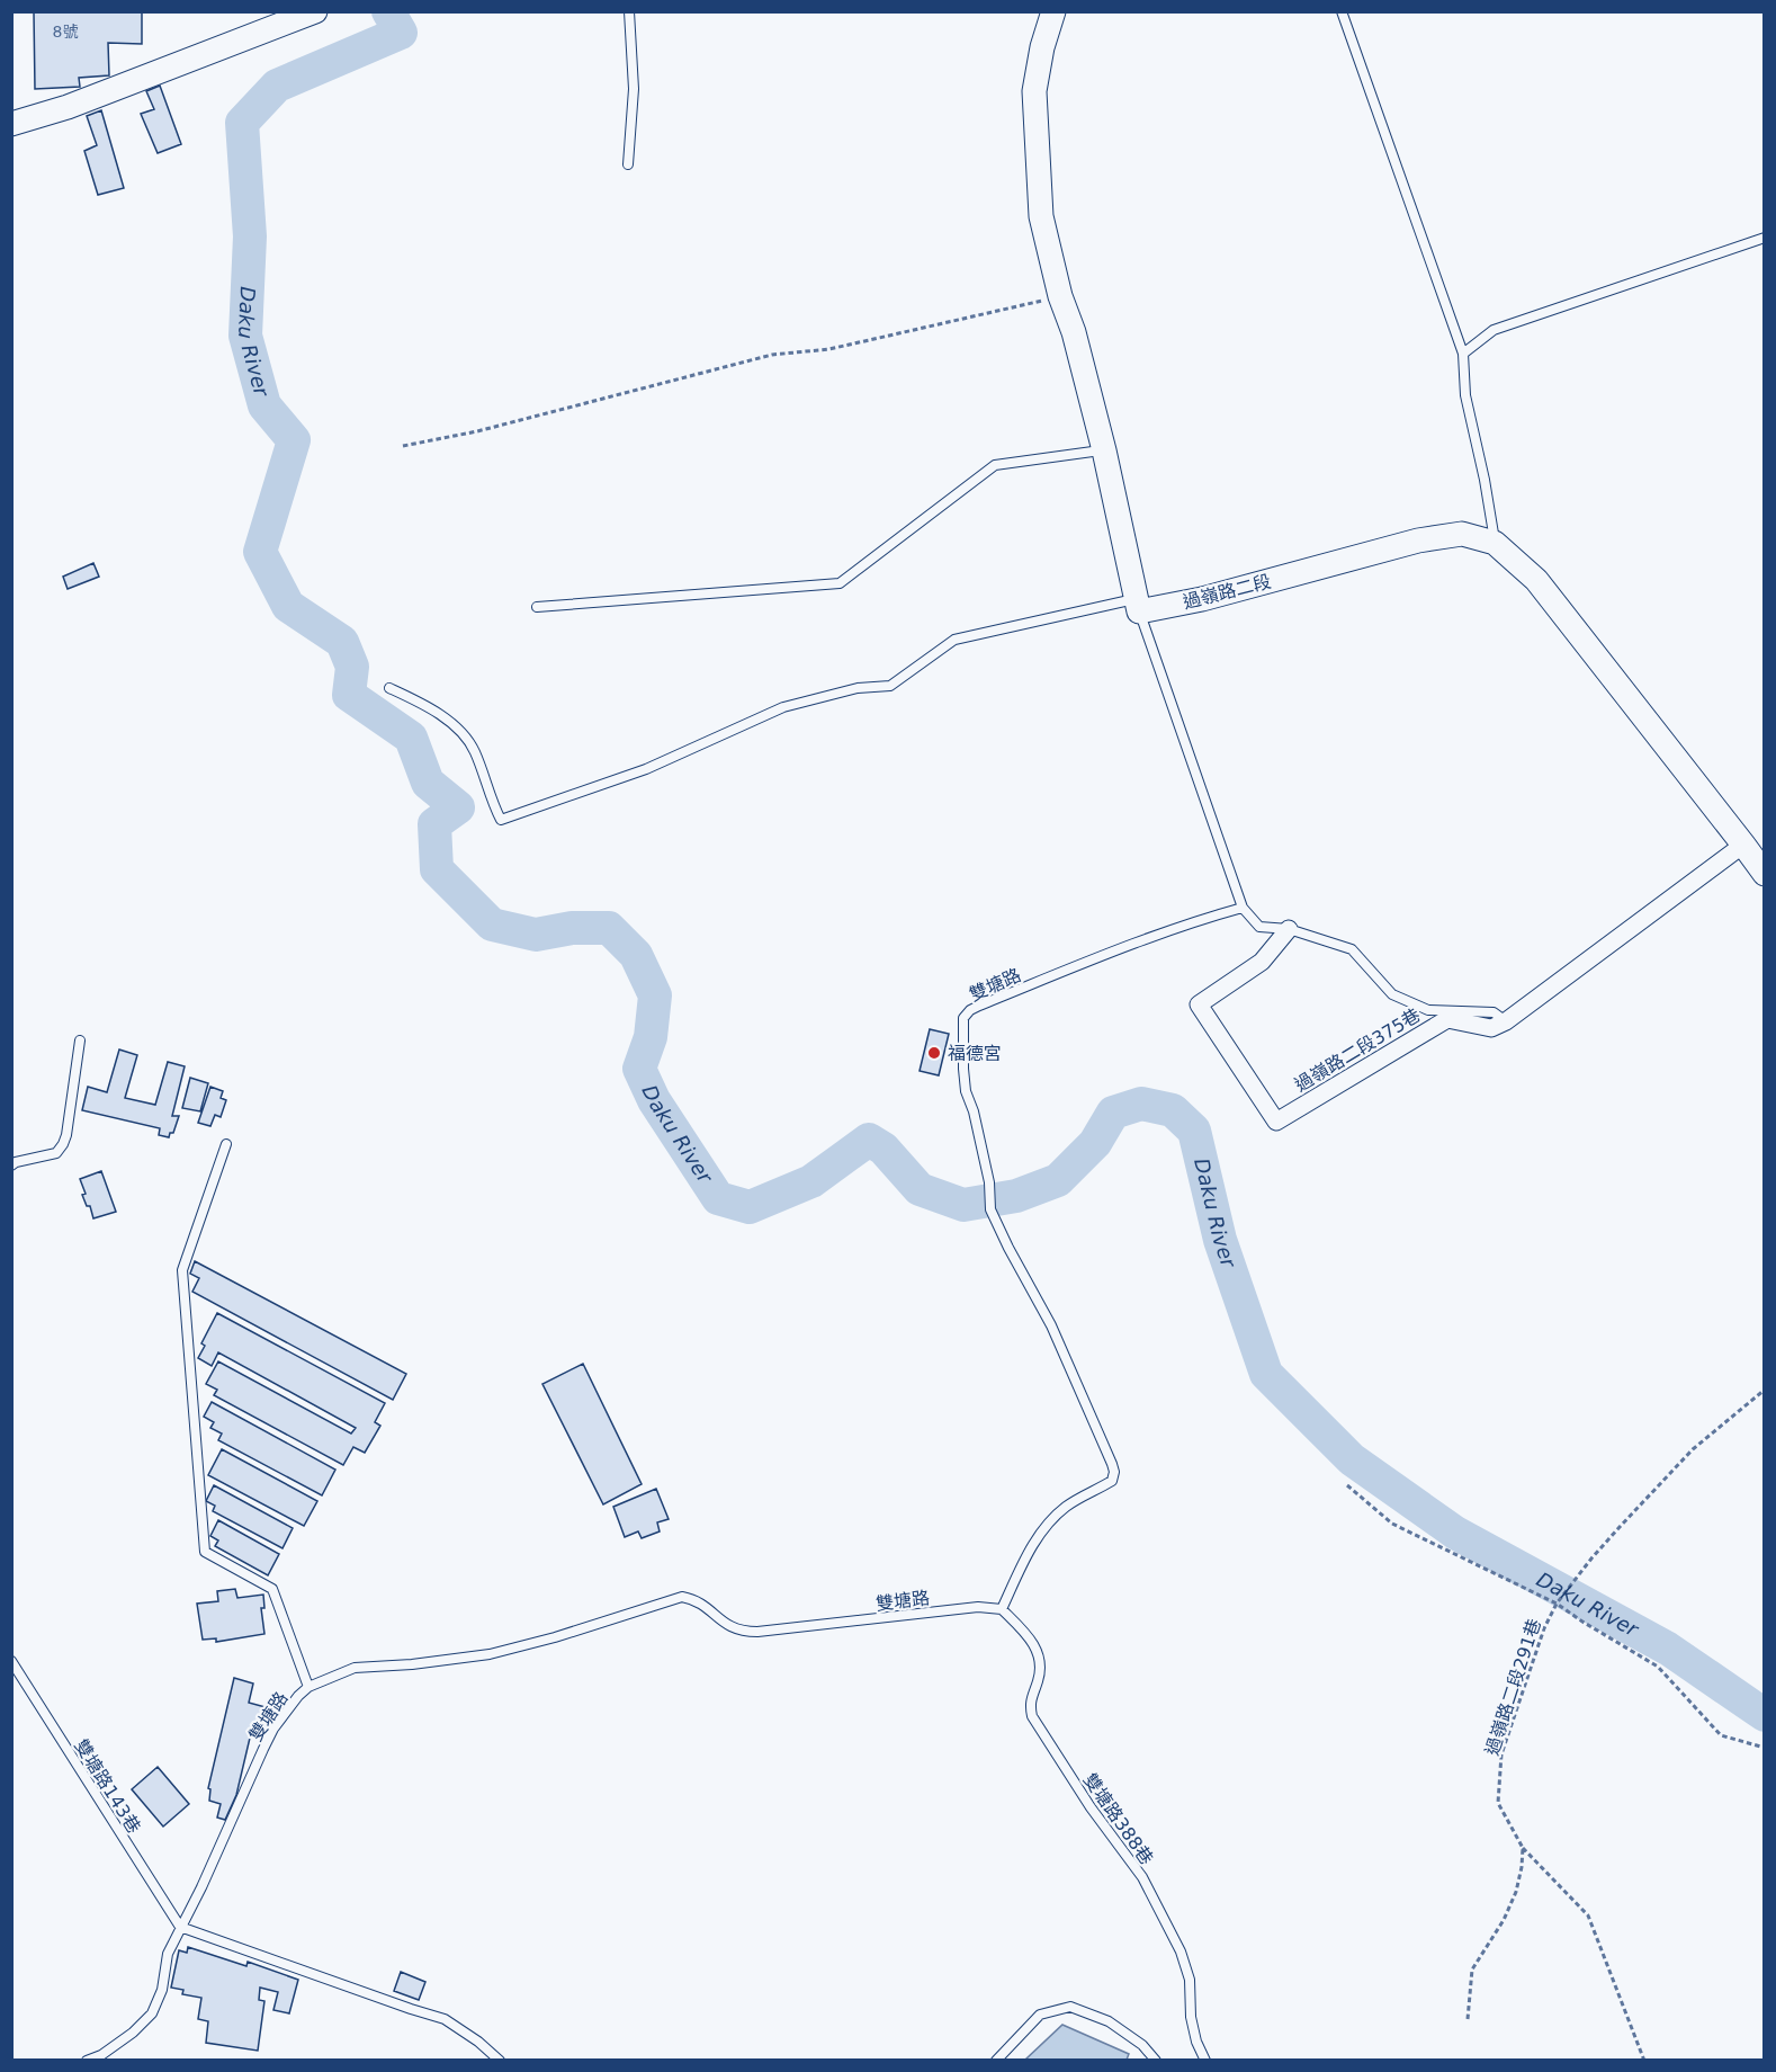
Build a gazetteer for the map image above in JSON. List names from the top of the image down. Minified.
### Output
{"streets":{"street":["過嶺路二段","過嶺路二段375巷"],"lane":["雙塘路","雙塘路143巷","雙塘路388巷"],"path":["過嶺路二段291巷"]},"crossings":[["雙塘路","雙塘路143巷"],["雙塘路","雙塘路388巷"]],"water":["Daku River"],"places":["福德宮"],"house_numbers":["8號"]}
